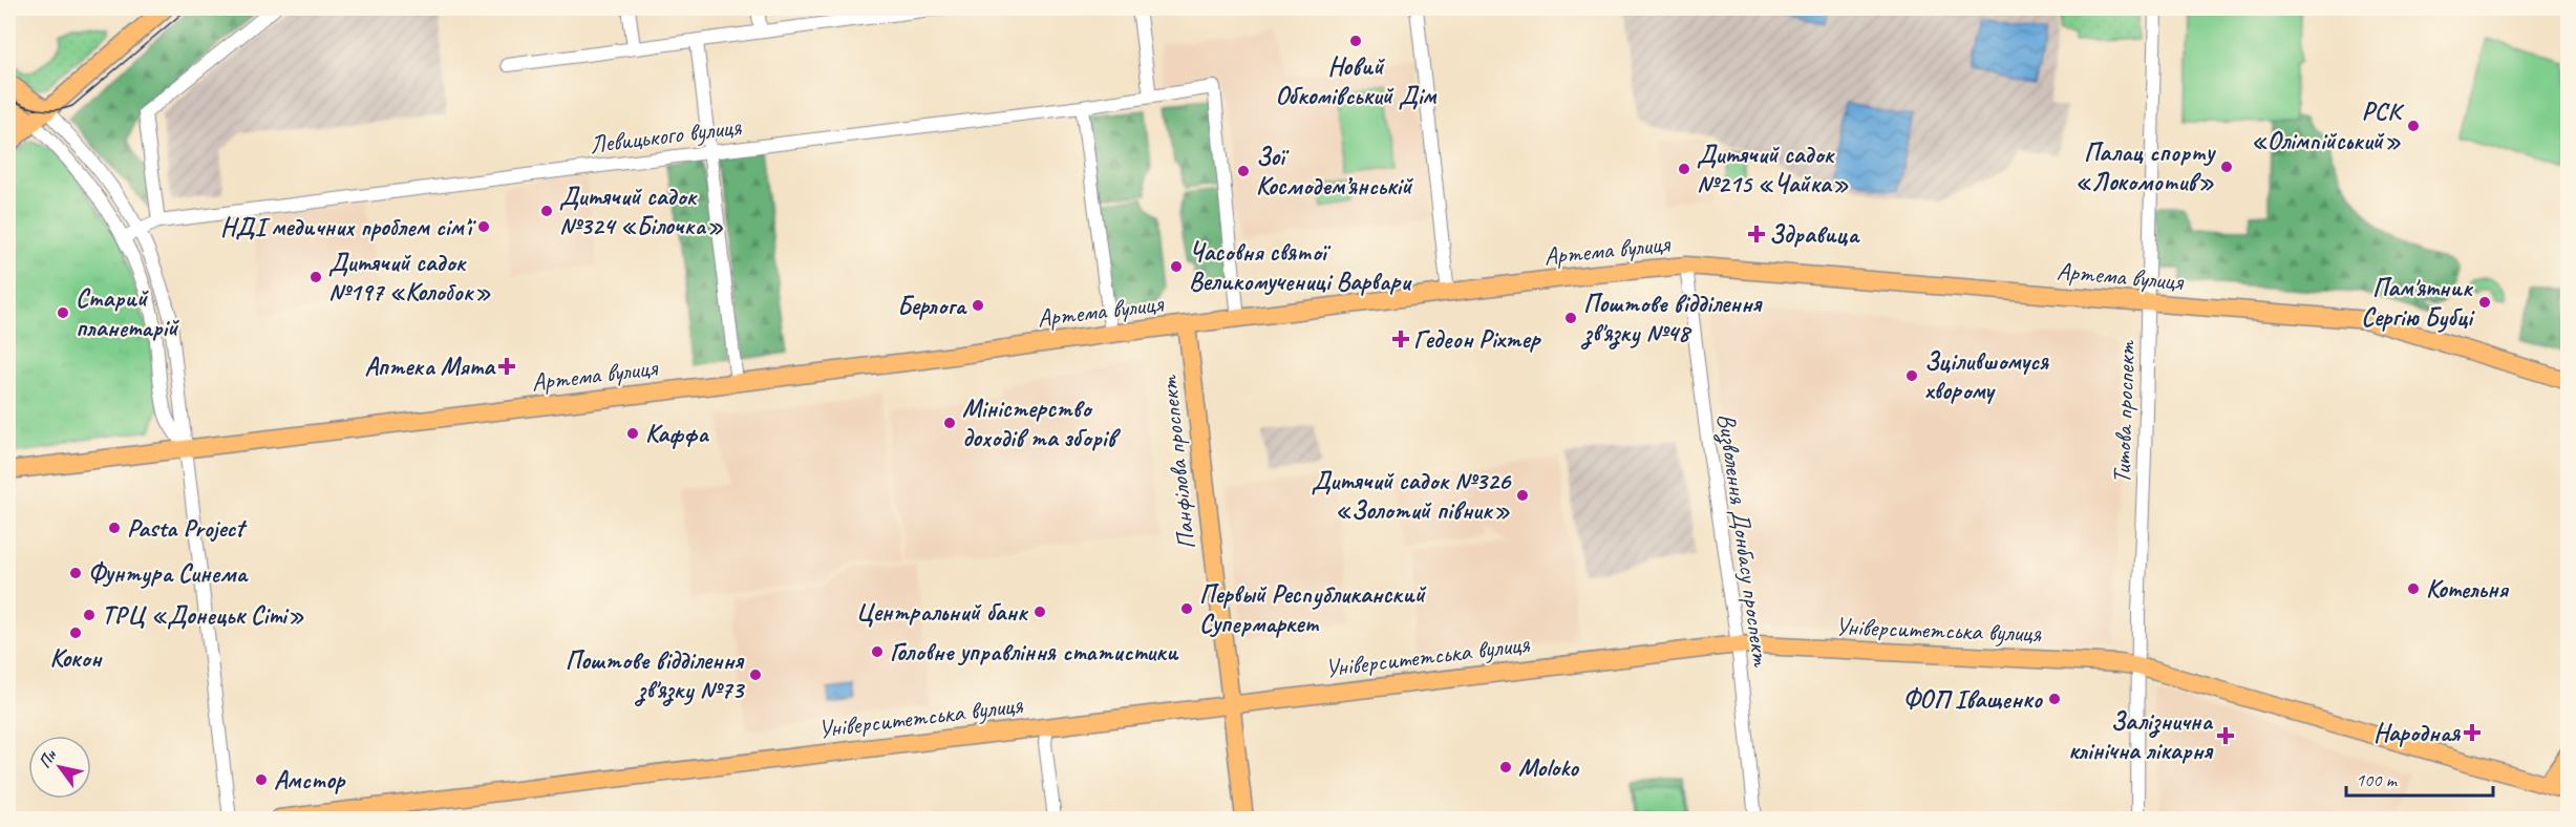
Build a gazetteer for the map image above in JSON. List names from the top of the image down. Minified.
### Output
{"streets":{"main road":["Артема вулиця","Панфілова проспект","Університетська вулиця"],"street":["Левицького вулиця","Титова проспект","Визволення Донбасу проспект"]},"crossings":[["Левицького вулиця","Артема вулиця"],["Артема вулиця","Титова проспект"],["Артема вулиця","Панфілова проспект"],["Артема вулиця","Визволення Донбасу проспект"],["Титова проспект","Університетська вулиця"],["Панфілова проспект","Університетська вулиця"],["Визволення Донбасу проспект","Університетська вулиця"]],"places":{"other":["Новий Обкомівський Дім","РСК «Олімпійський»","Палац спорту «Локомотив»","Дитячий садок №215 «Чайка»","Зої Космодем’янській","Дитячий садок №324 «Білочка»","НДІ медичних проблем сім'ї","Часовня святої Великомучениці Варвари","Дитячий садок №197 «Колобок»","Пам'ятник Сергію Бубці","Берлога","Старий планетарій","Поштове відділення зв'язку №48","Зцілившомуся хворому","Міністерство доходів та зборів","Каффа","Дитячий садок №326 «Золотий півник»","Pasta Project","Фунтура Синема","Котельня","Первый Республиканский Супермаркет","Центральний банк","ТРЦ «Донецьк Сіті»","Кокон","Головне управління статистики","Поштове відділення зв'язку №73","ФОП Іващенко","Moloko","Амстор"],"health":["Здравица","Гедеон Ріхтер","Аптека Мята","Народная","Залізнична клінічна лікарня"]},"scale_bar":"100 m","north":"top left"}
